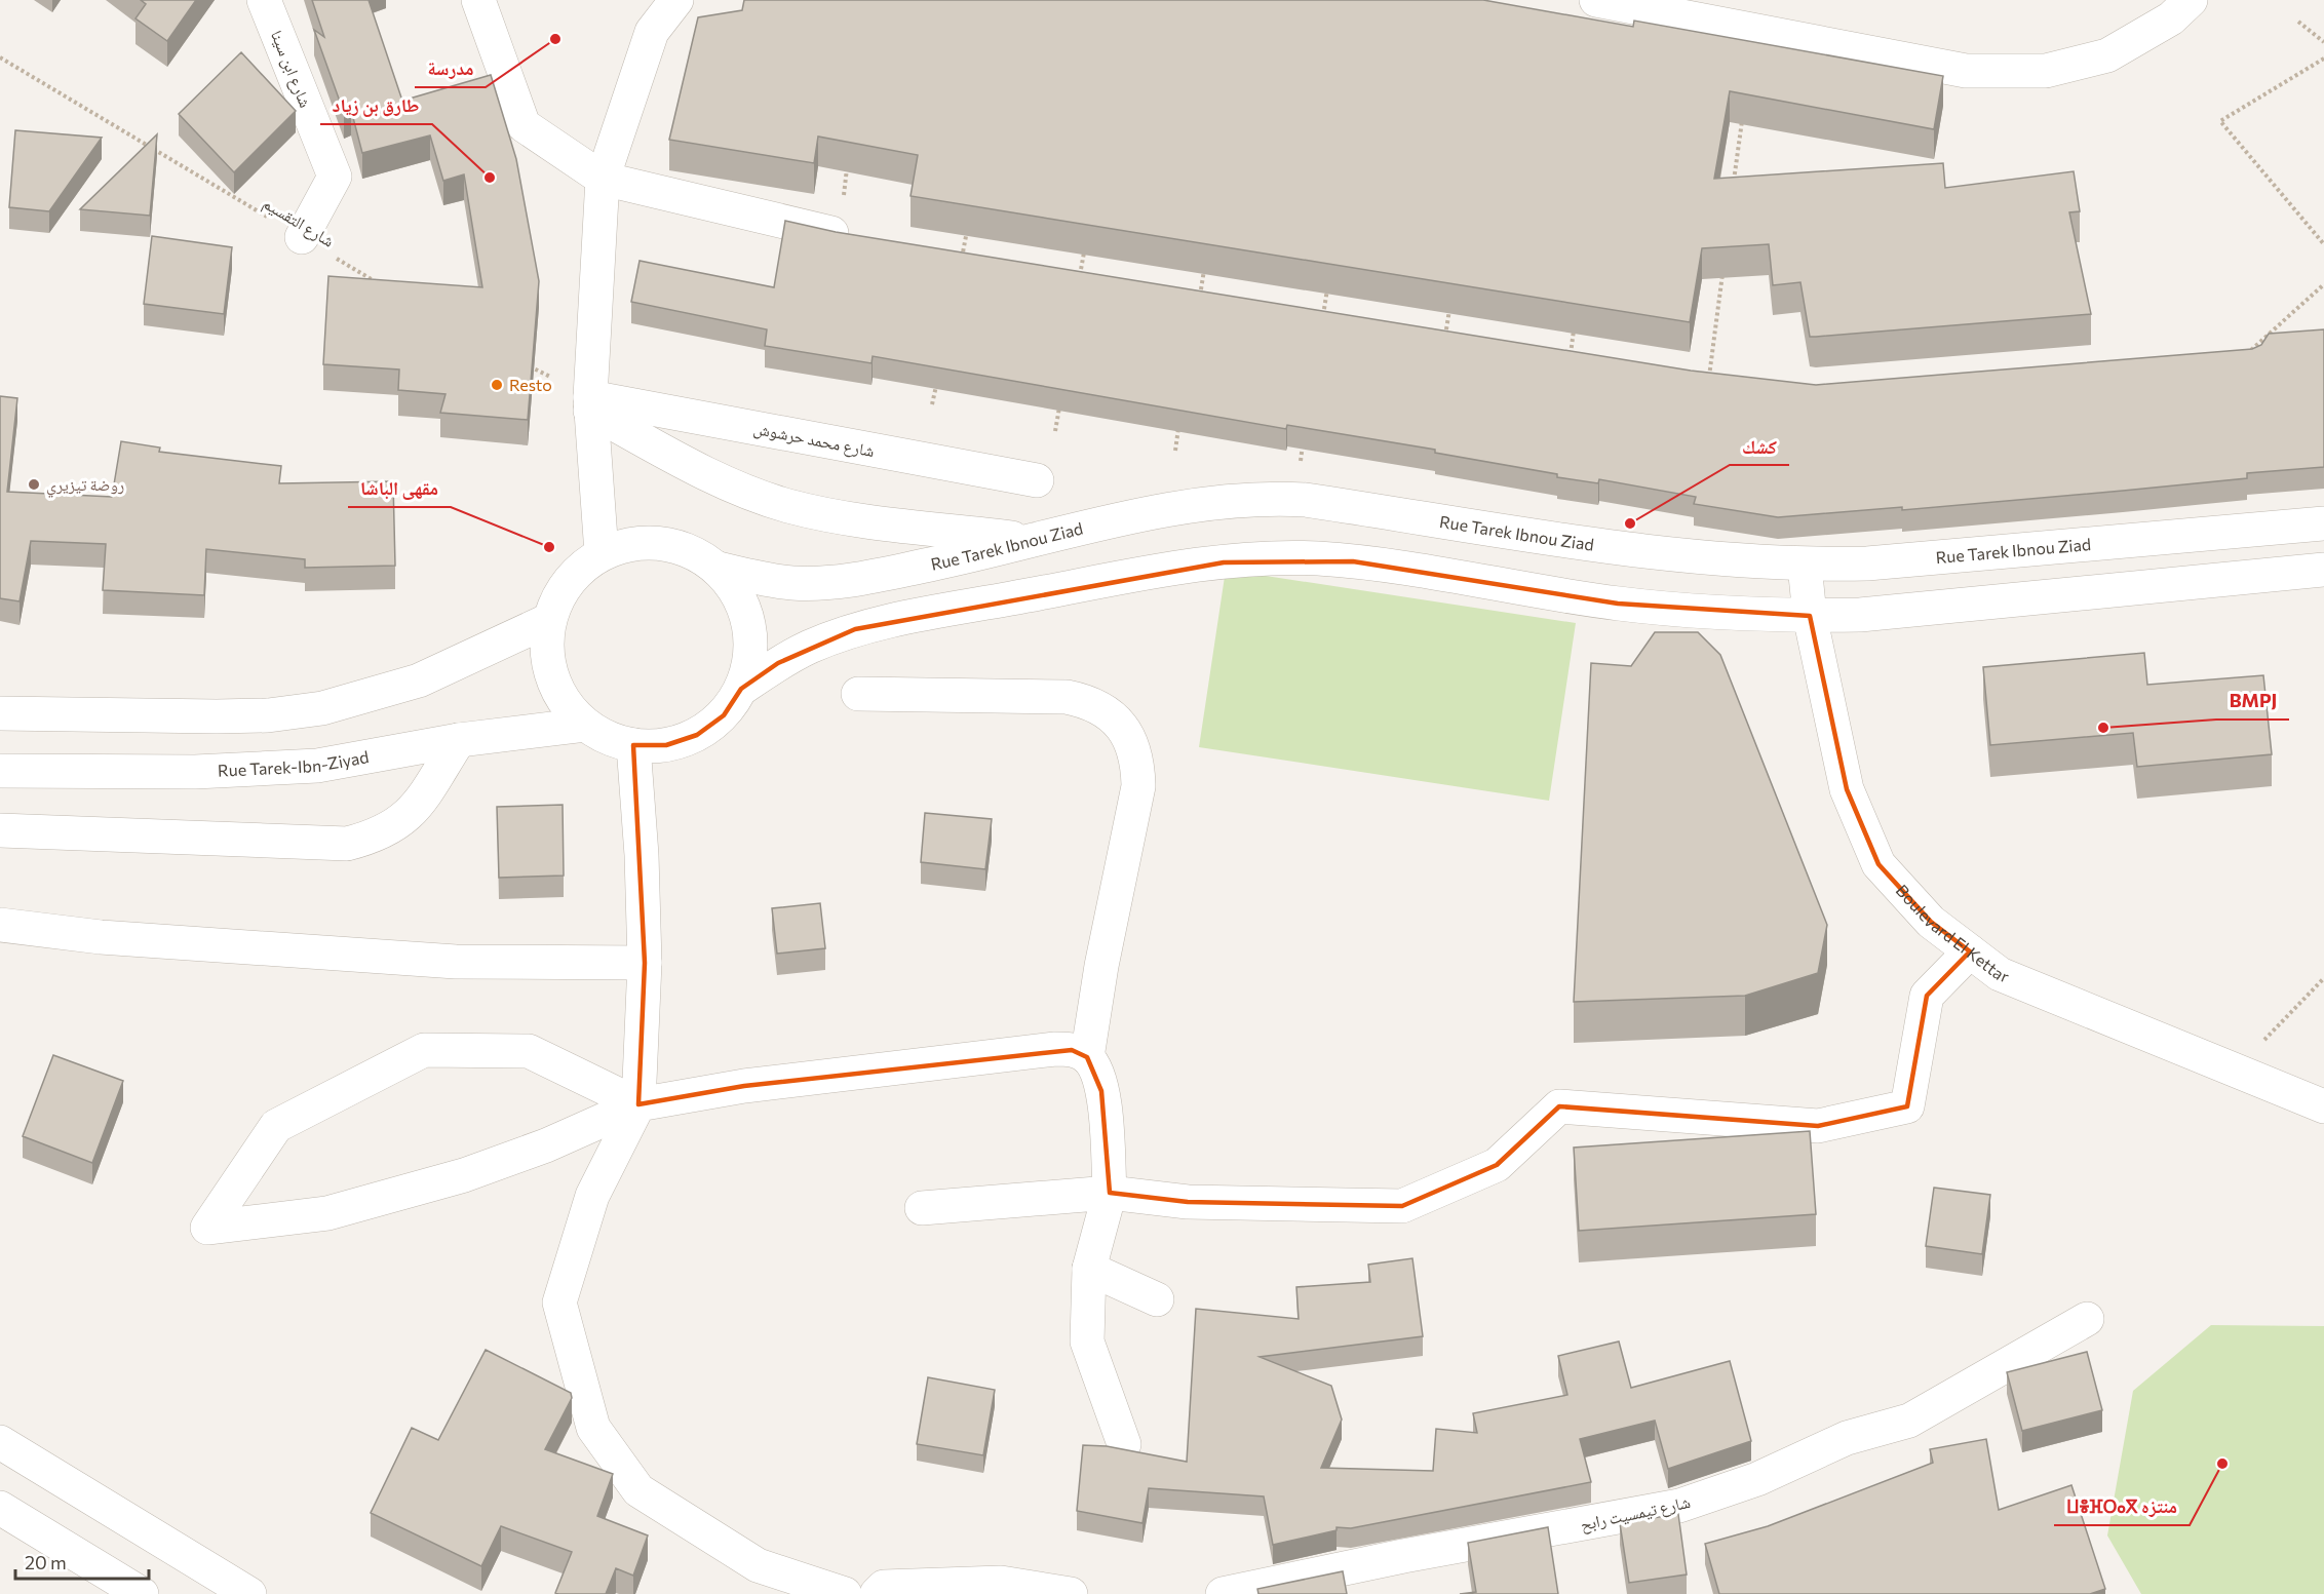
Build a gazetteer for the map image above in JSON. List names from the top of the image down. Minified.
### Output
{"streets":{"street":["شارع ابن سينا","شارع محمد حرشوش","Rue Tarek Ibnou Ziad","Rue Tarek-Ibn-Ziyad","Boulevard El Kettar","شارع تيمسيت رابح"],"path":["شارع التقسيم"]},"crossings":[["شارع ابن سينا","شارع التقسيم"],["Rue Tarek Ibnou Ziad","Rue Tarek-Ibn-Ziyad"],["Rue Tarek Ibnou Ziad","Boulevard El Kettar"]],"places":["مدرسة","طارق بن زياد","Resto","روضة تيزيري","كشك","مقهى الباشا","BMPJ","ⵡⴻⴼⵔⴰⴳ منتزه"],"scale_bar":"20 m"}
